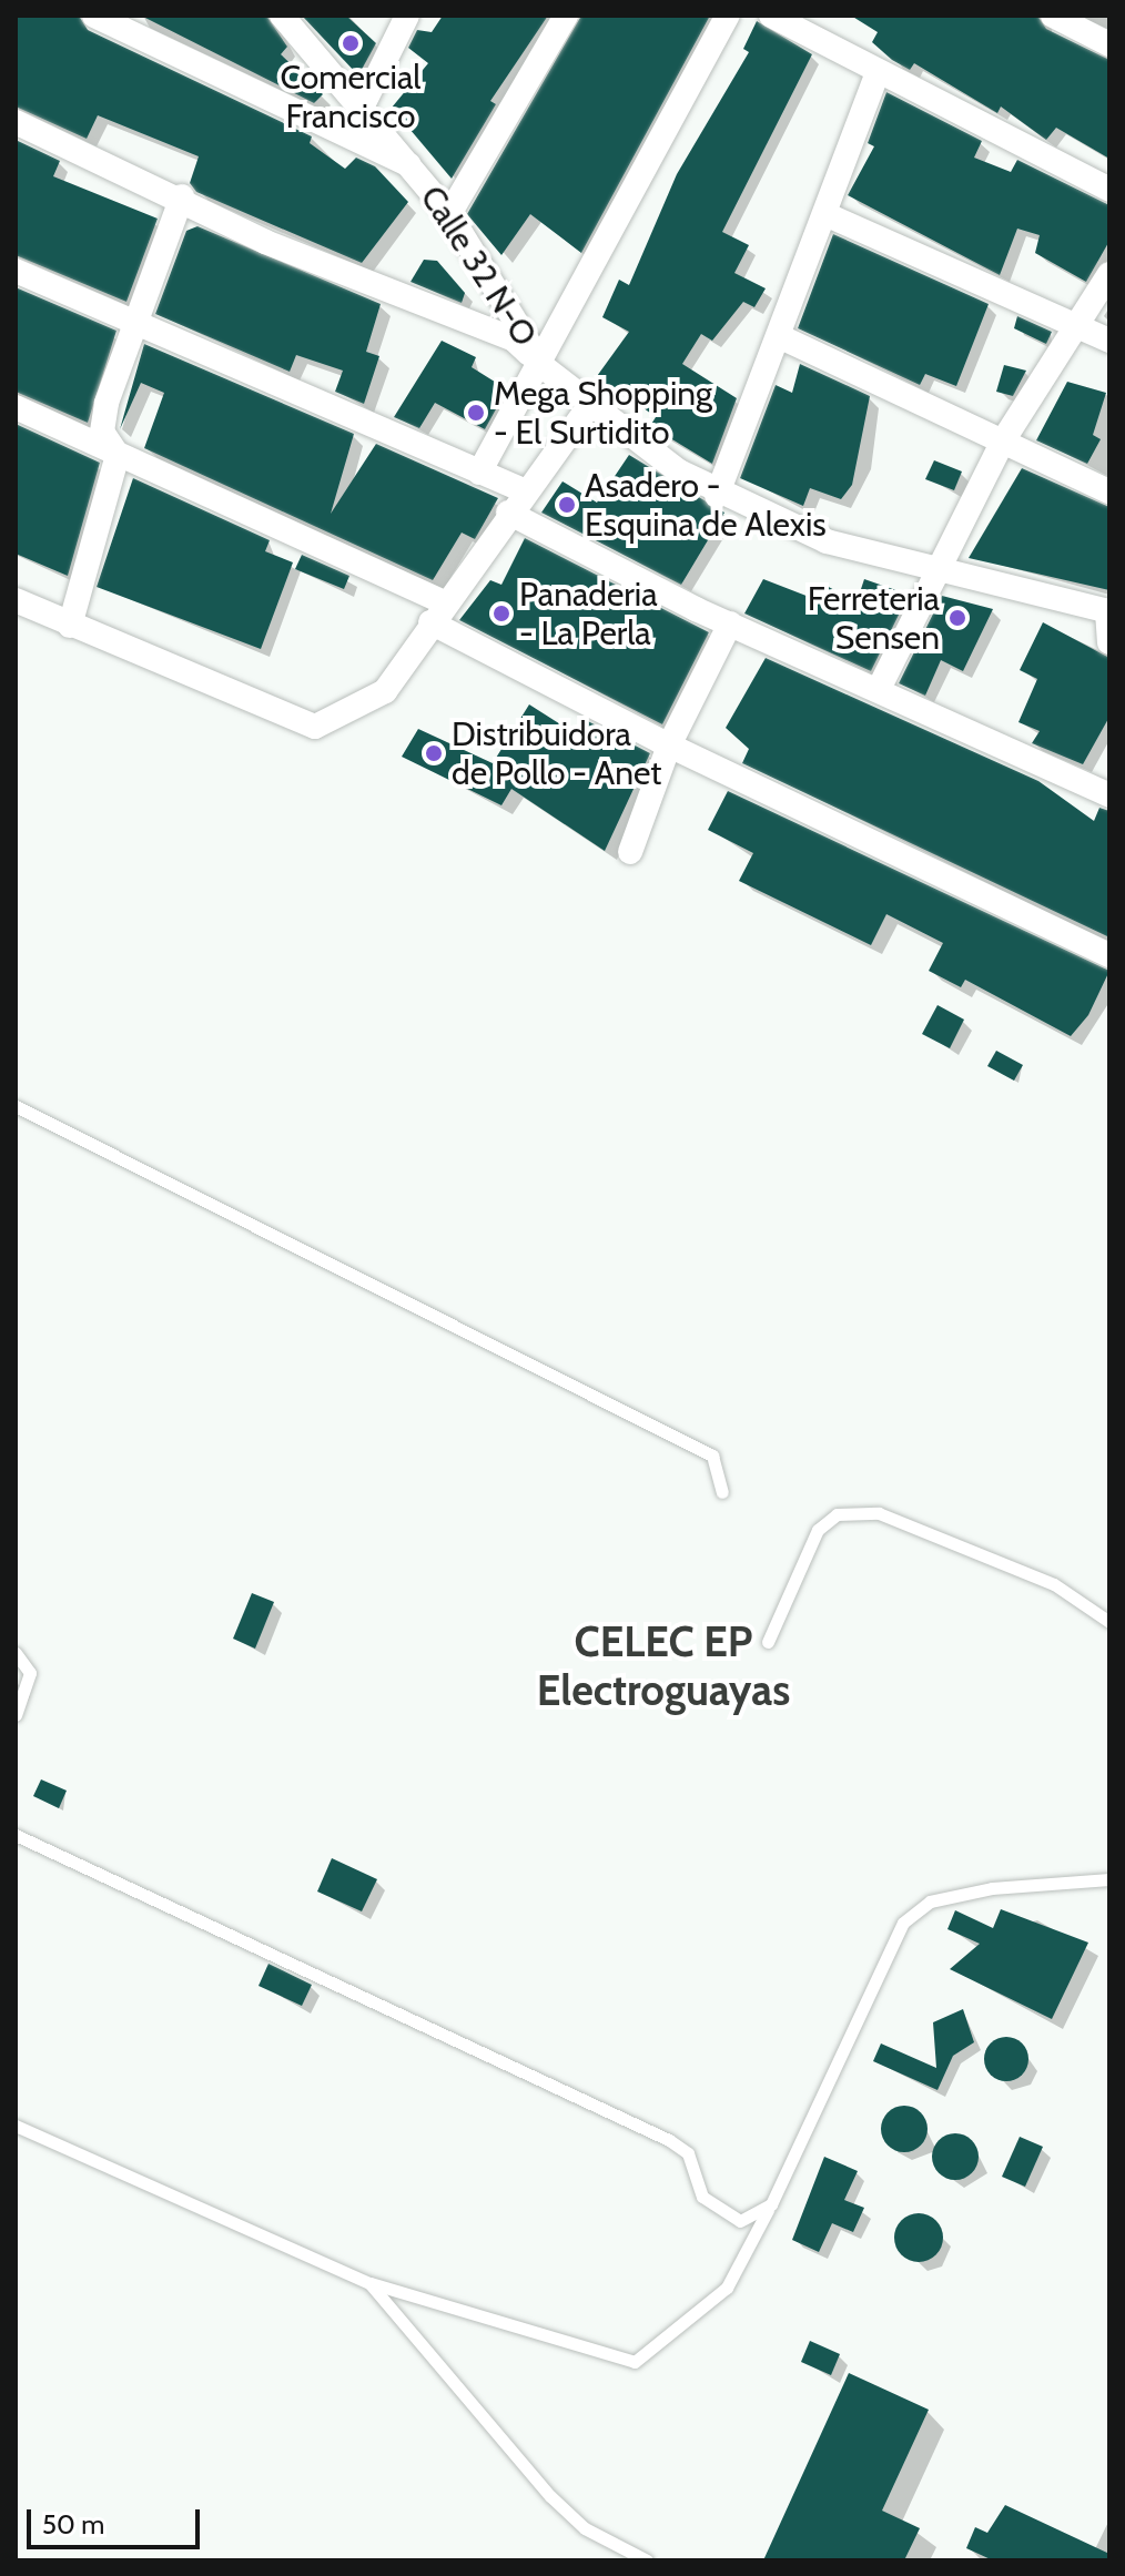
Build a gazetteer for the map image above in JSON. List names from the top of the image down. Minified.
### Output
{"streets":{"street":["Calle 32 N-O"]},"districts":["CELEC EP Electroguayas"],"places":["Comercial Francisco","Mega Shopping - El Surtidito","Asadero - Esquina de Alexis","Panaderia - La Perla","Ferreteria Sensen","Distribuidora de Pollo - Anet"],"scale_bar":"50 m"}
